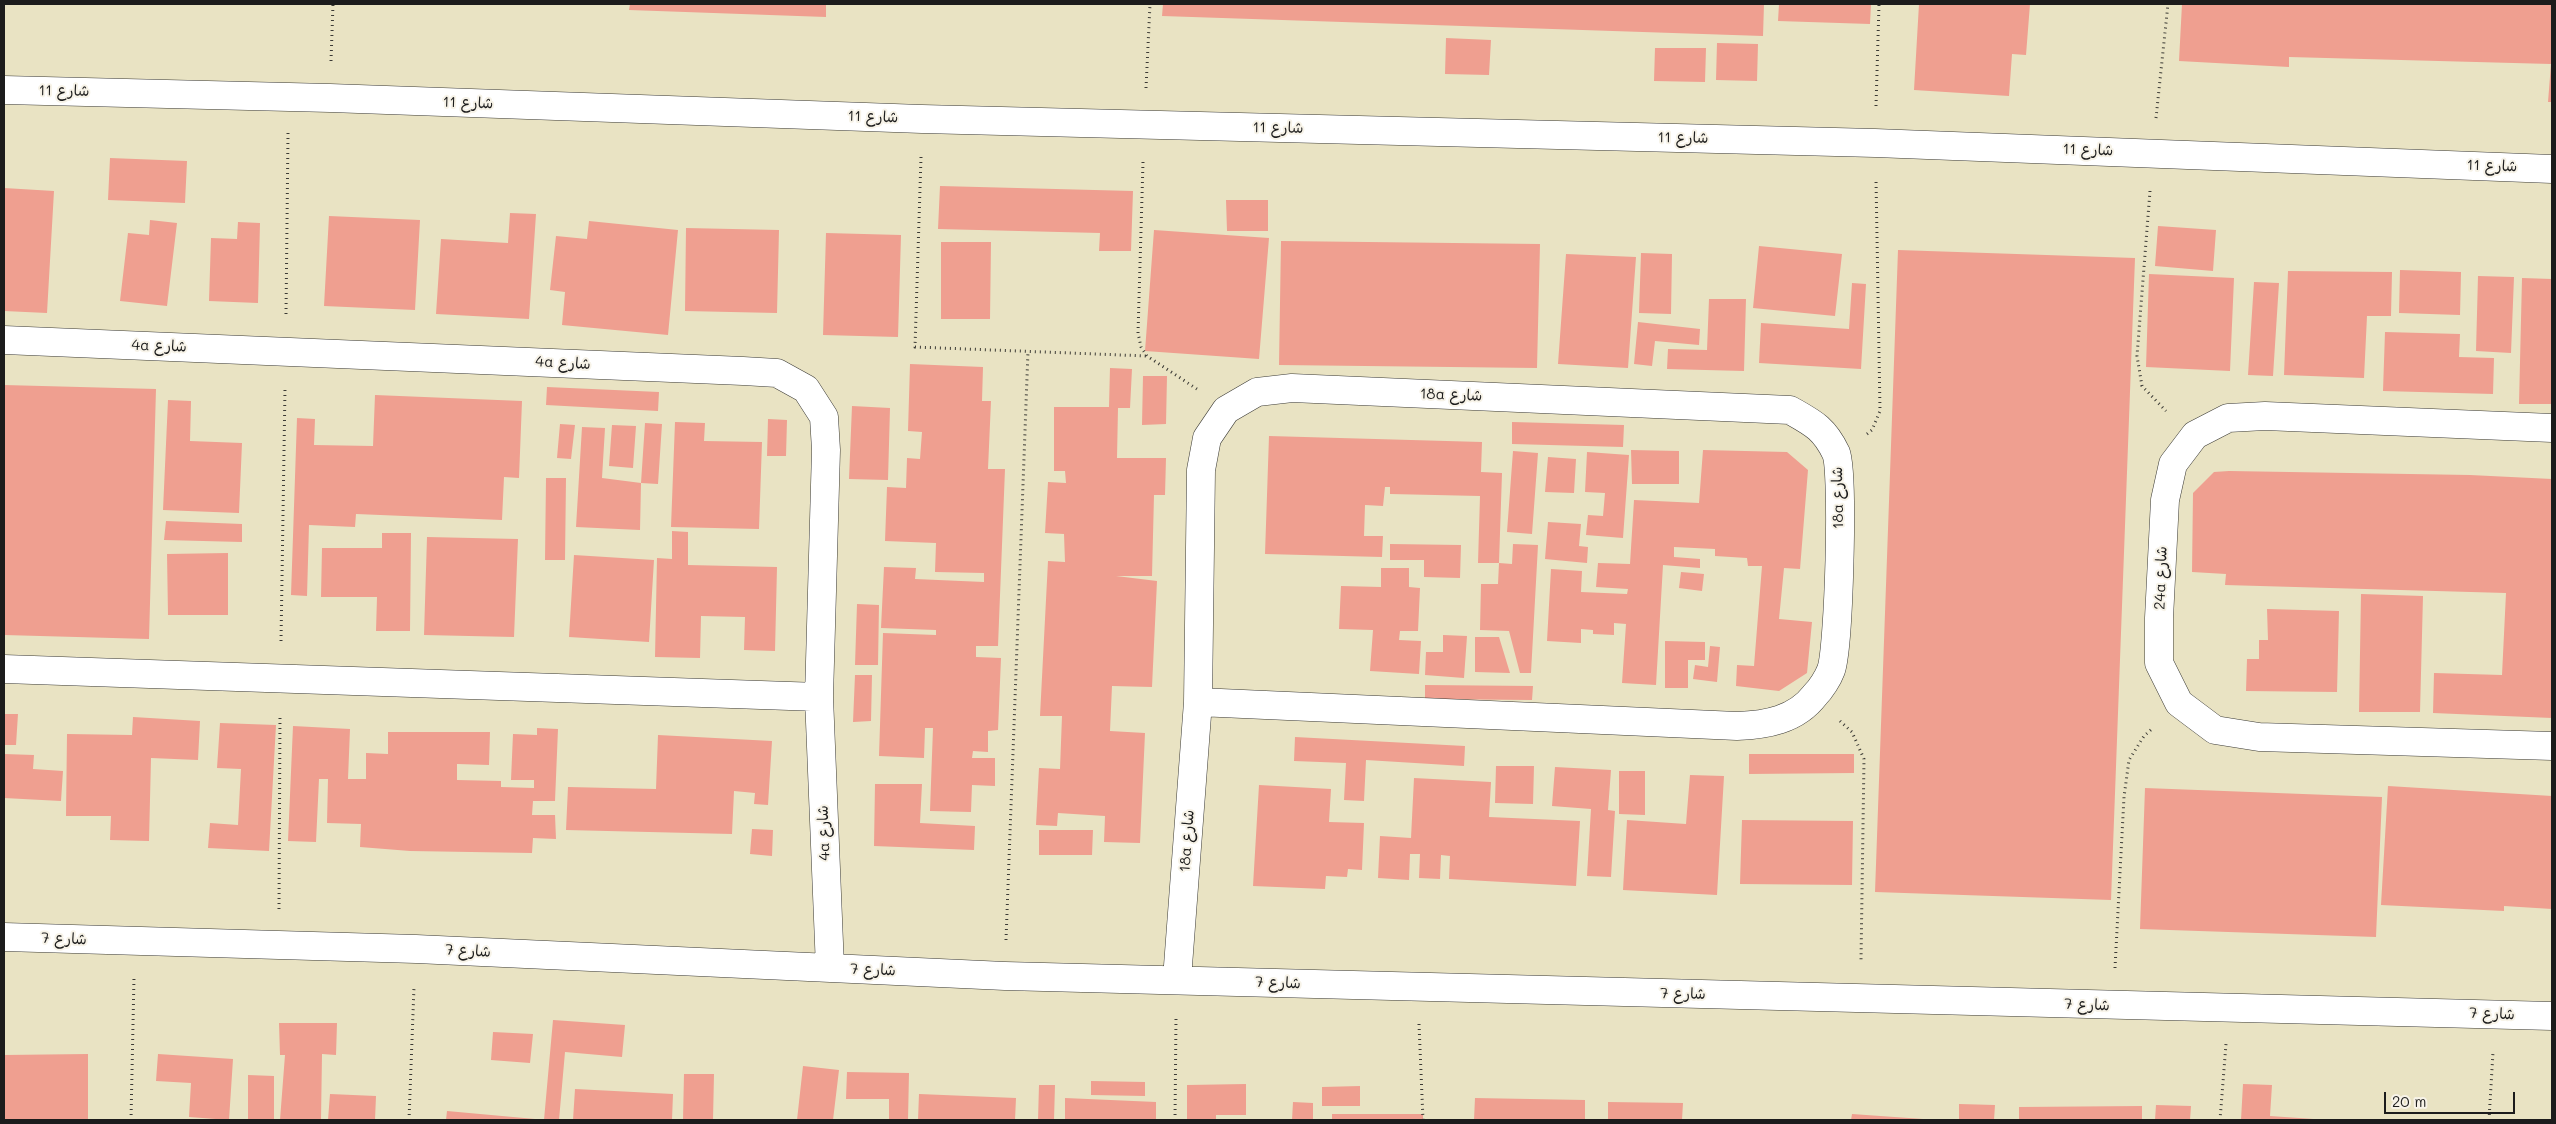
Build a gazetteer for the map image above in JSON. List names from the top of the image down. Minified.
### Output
{"streets":{"street":["شارع 11","4a شارع","18a شارع","24a شارع","شارع 7"]},"crossings":[["4a شارع","شارع 7"],["18a شارع","شارع 7"]],"scale_bar":"20 m"}
